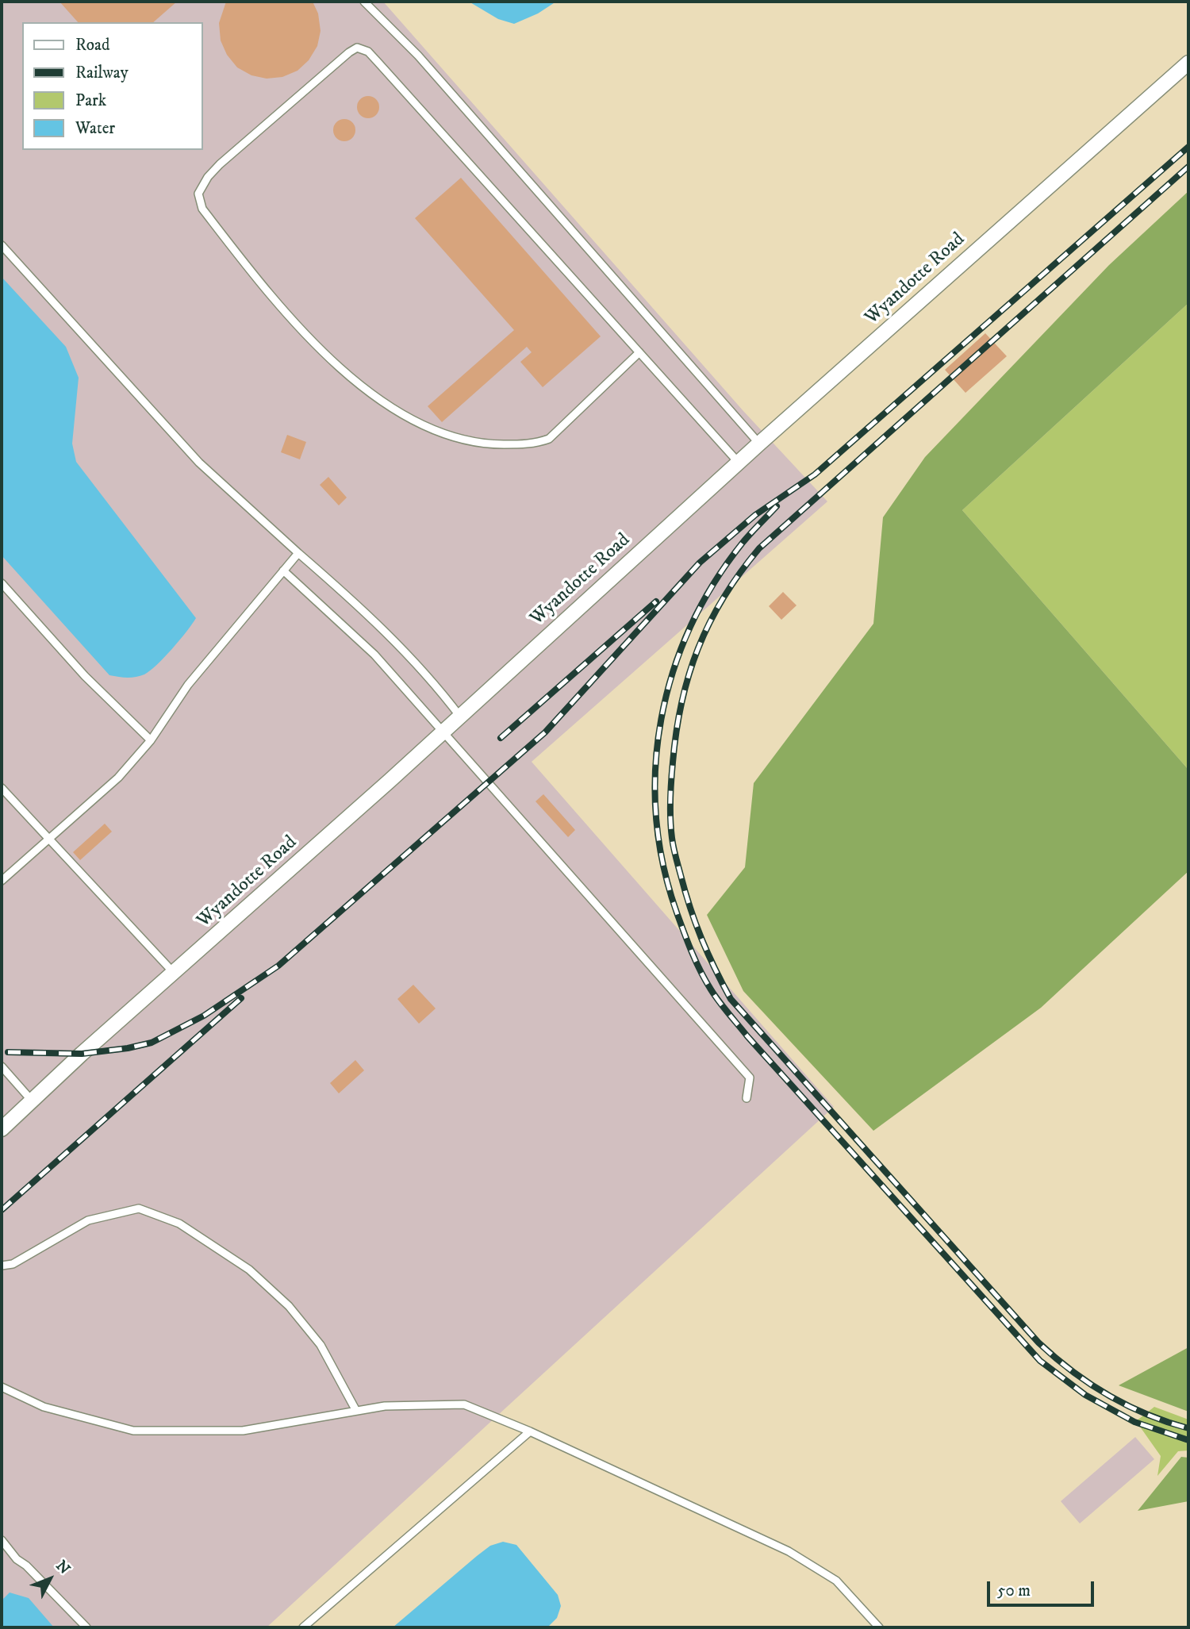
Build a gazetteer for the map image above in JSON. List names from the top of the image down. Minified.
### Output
{"streets":{"street":["Wyandotte Road"]},"legend":["Road","Railway","Park","Water"],"scale_bar":"50 m","north":"top right"}
